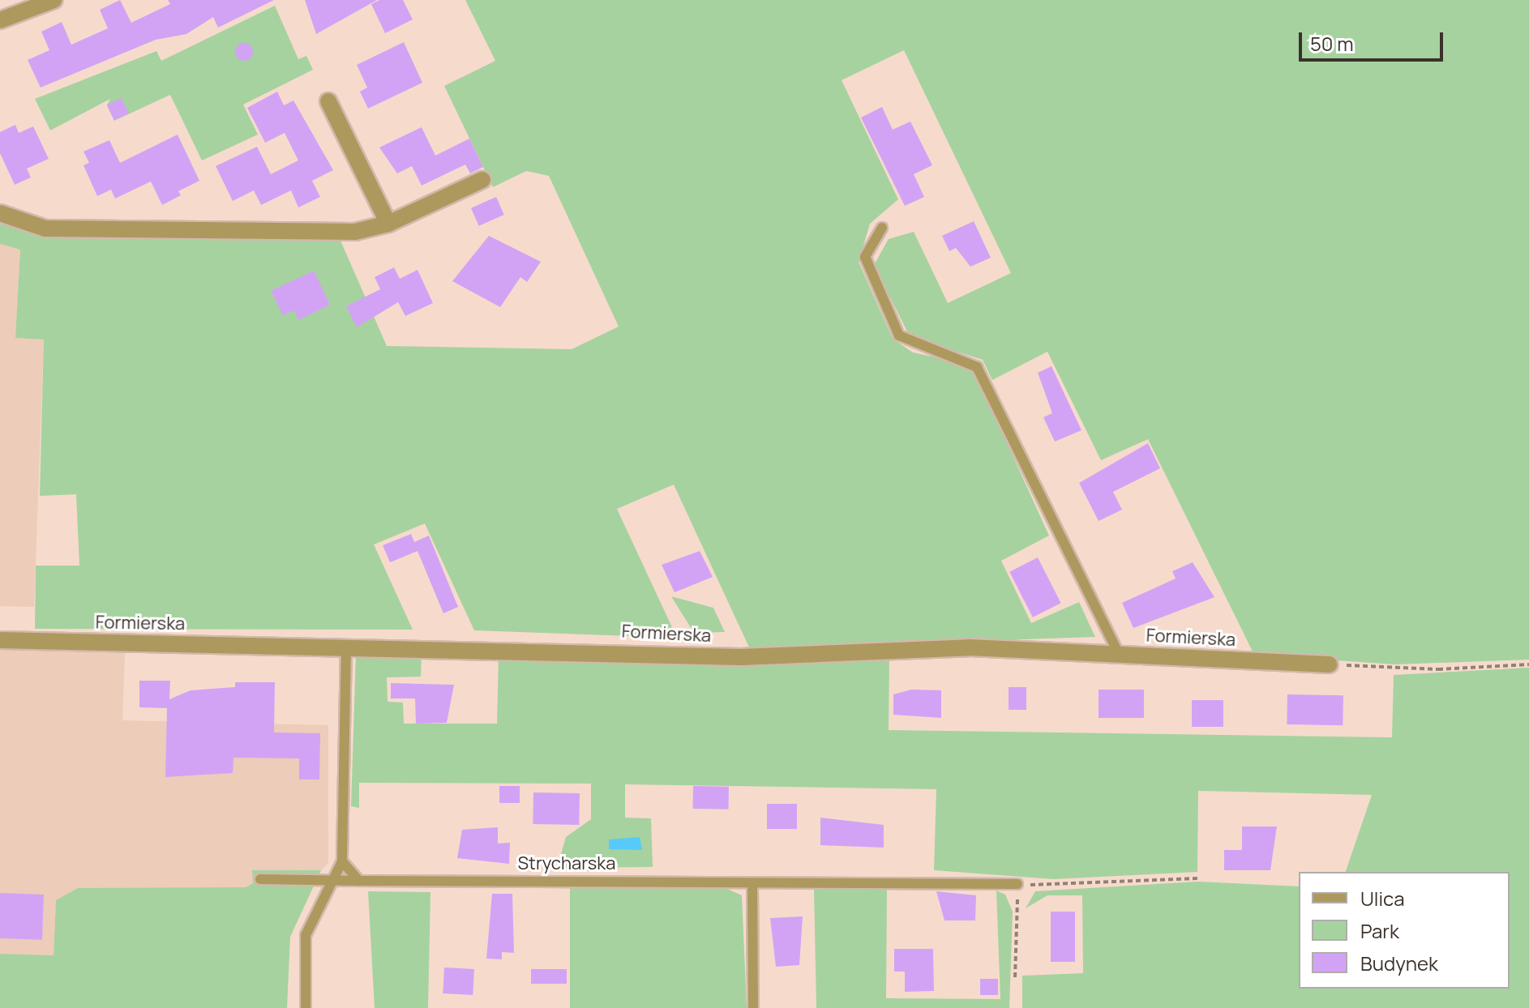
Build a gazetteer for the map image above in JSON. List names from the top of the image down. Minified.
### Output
{"streets":{"street":["Formierska"],"lane":["Strycharska"]},"legend":["Ulica","Park","Budynek"],"scale_bar":"50 m"}
